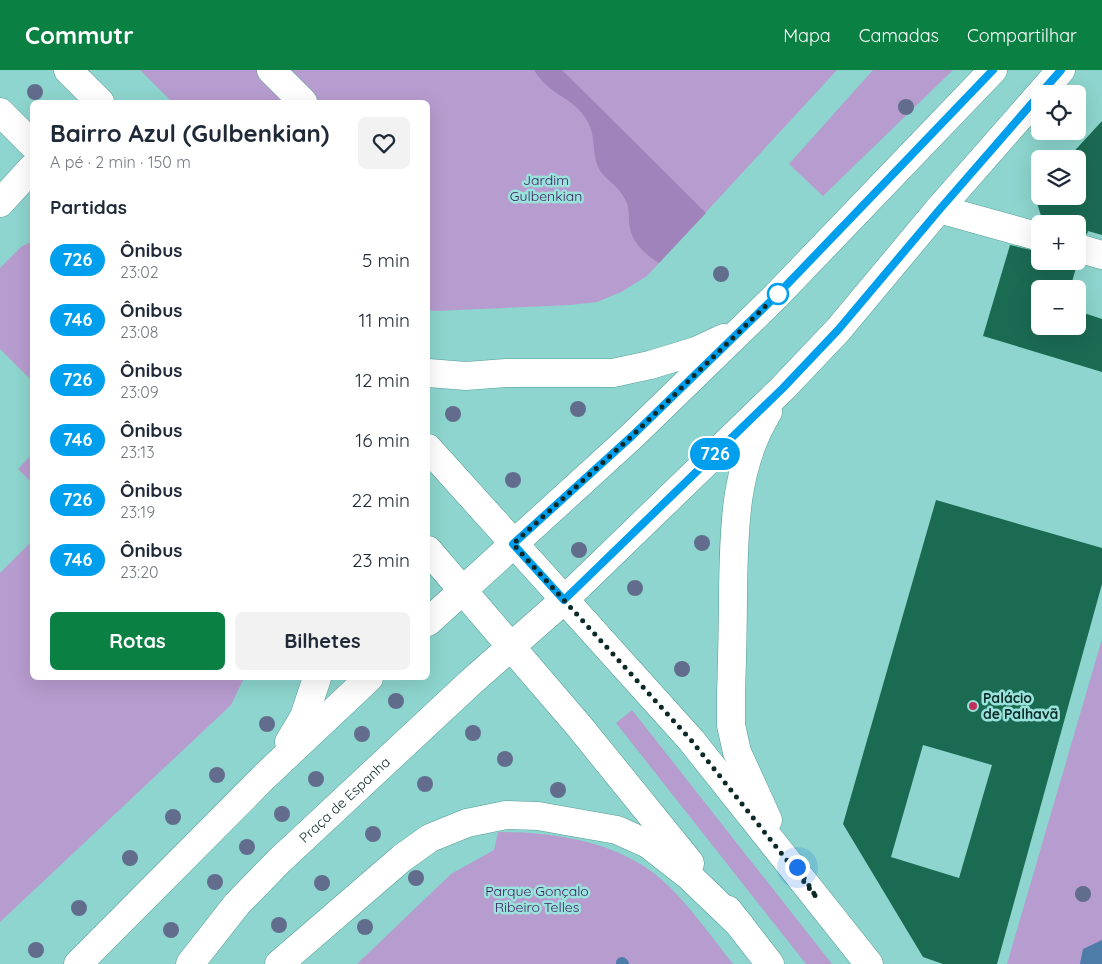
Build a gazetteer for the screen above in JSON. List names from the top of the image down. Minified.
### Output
{"streets":{"main road":["Praça de Espanha"]},"parks":["Jardim Gulbenkian","Parque Gonçalo Ribeiro Telles"],"places":["Palácio de Palhavã"],"lines":["bus line 726"],"page":{"header":"Commutr","nav":["Mapa","Camadas","Compartilhar"],"on_map":"726","map_buttons":["+","−"],"heading":[["Bairro Azul (Gulbenkian)","A pé · 2 min · 150 m"],"Partidas"],"list":[{"mark":"726","name":"Ônibus","note":"23:02","value":"5 min"},{"mark":"746","name":"Ônibus","note":"23:08","value":"11 min"},{"mark":"726","name":"Ônibus","note":"23:09","value":"12 min"},{"mark":"746","name":"Ônibus","note":"23:13","value":"16 min"},{"mark":"726","name":"Ônibus","note":"23:19","value":"22 min"},{"mark":"746","name":"Ônibus","note":"23:20","value":"23 min"}],"buttons":["Rotas","Bilhetes"]}}
